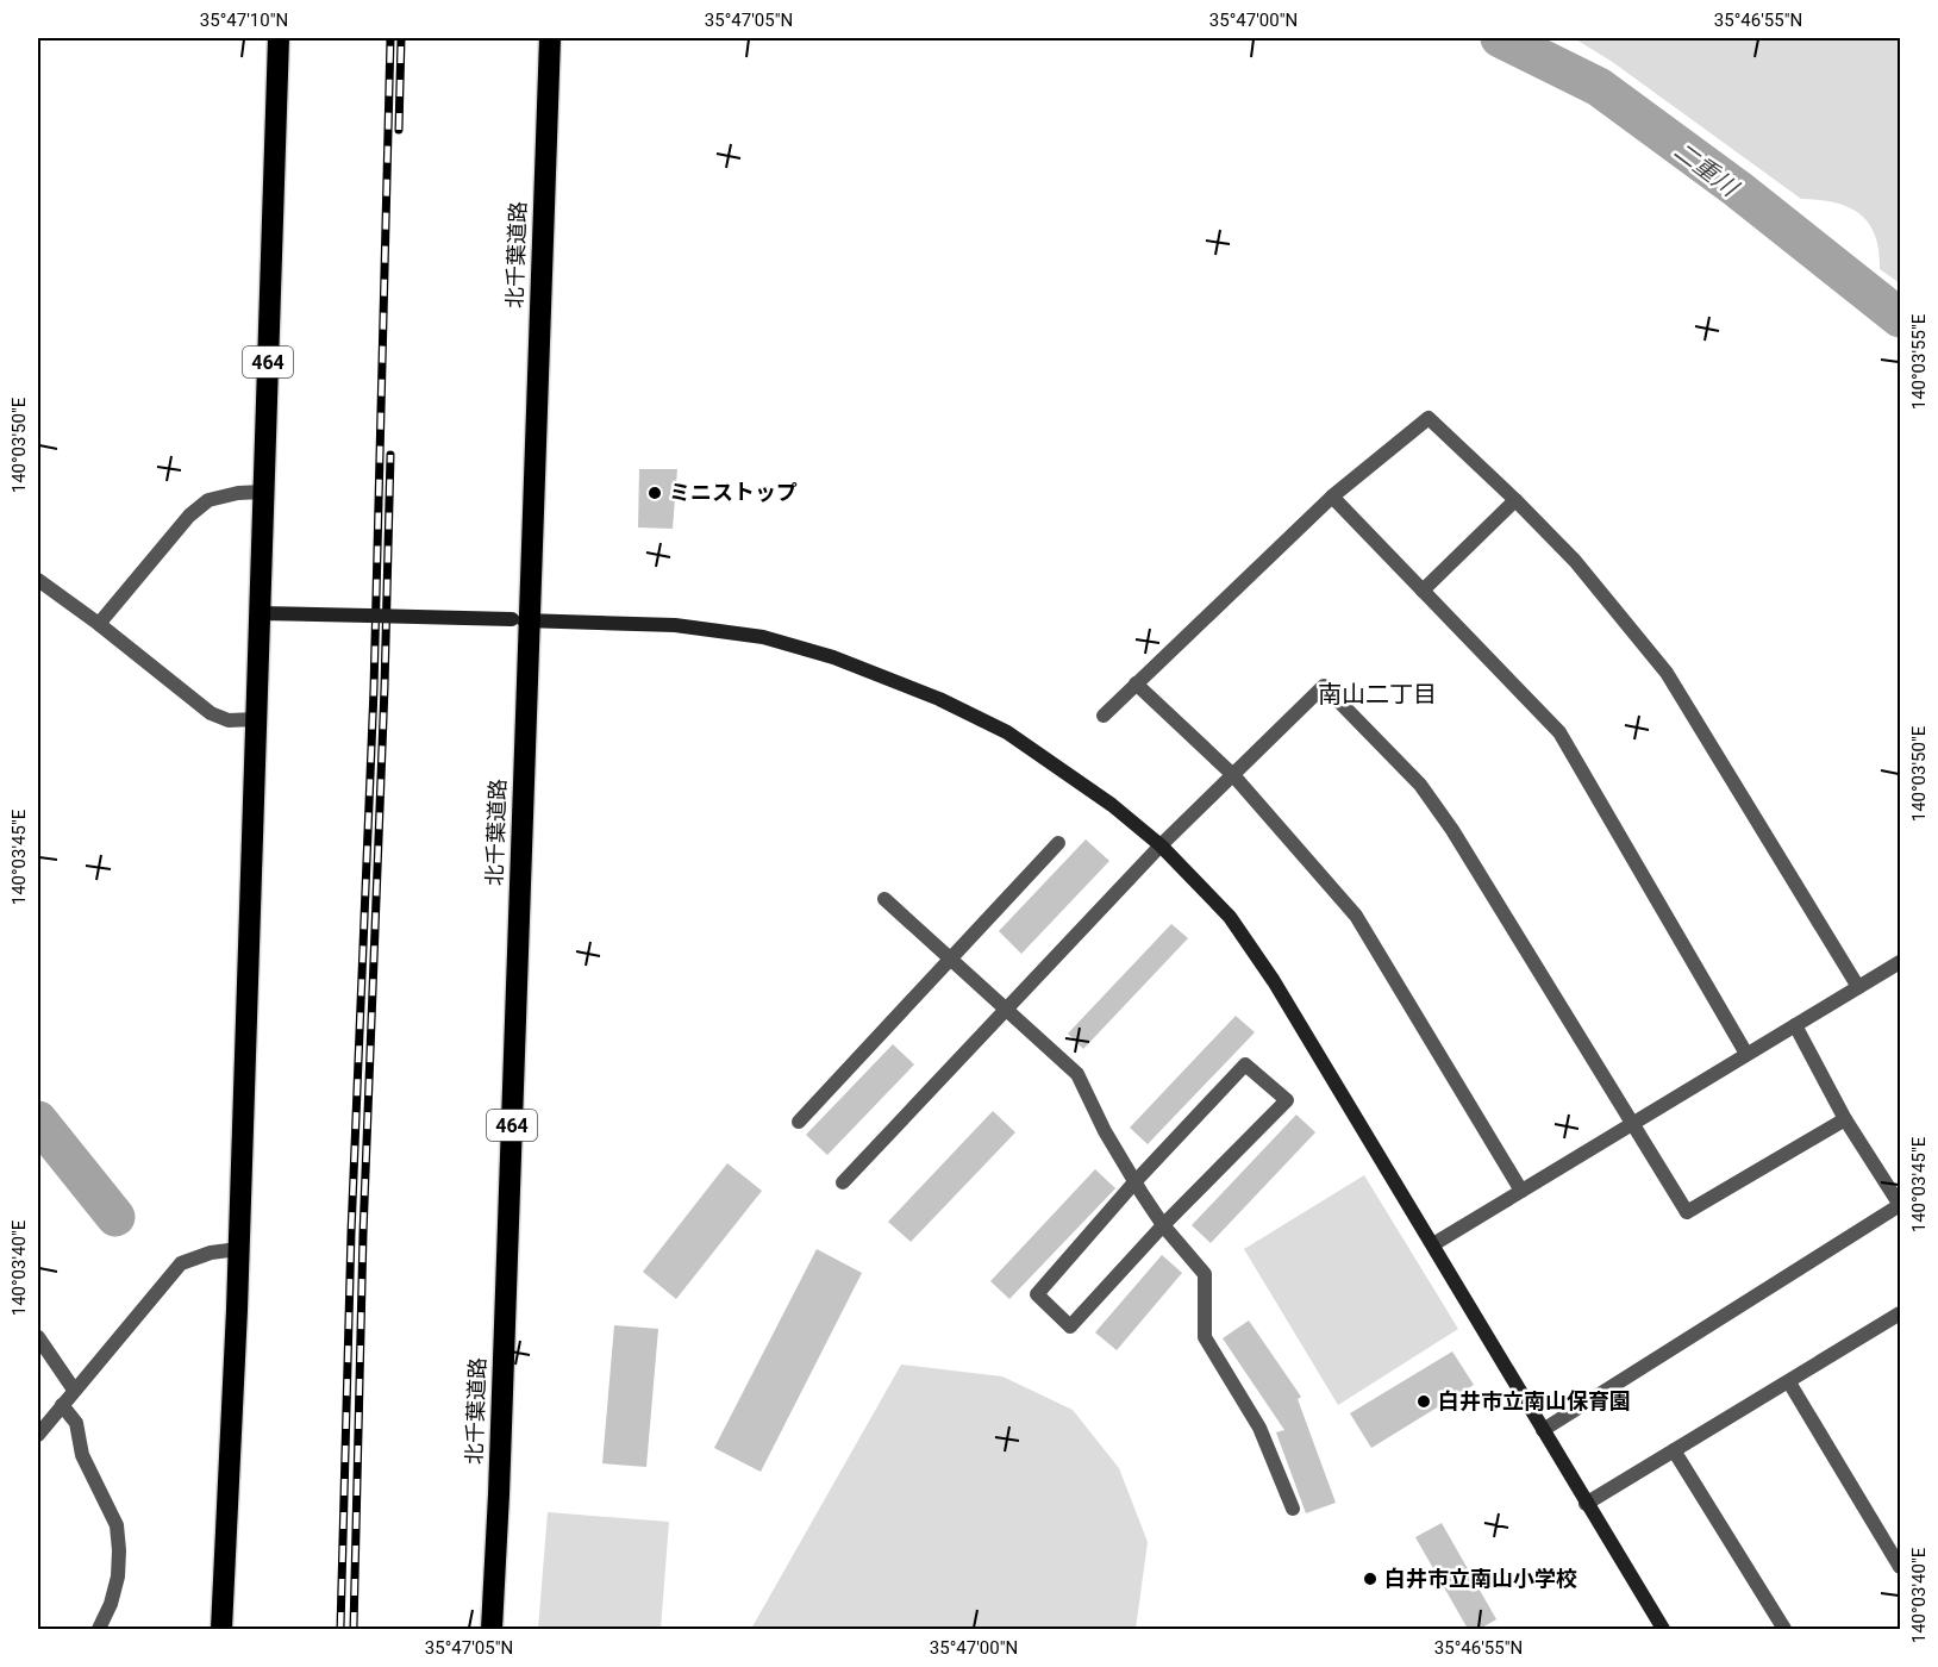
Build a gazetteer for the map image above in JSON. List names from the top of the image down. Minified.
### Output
{"streets":{"highway":["北千葉道路","464"]},"districts":["南山二丁目"],"water":["二重川"],"places":["ミニストップ","白井市立南山保育園","白井市立南山小学校"],"coordinates":["35°47'10\"N","35°47'05\"N","35°47'00\"N","35°46'55\"N","140°03'55\"E","140°03'50\"E","140°03'45\"E","140°03'40\"E"]}
